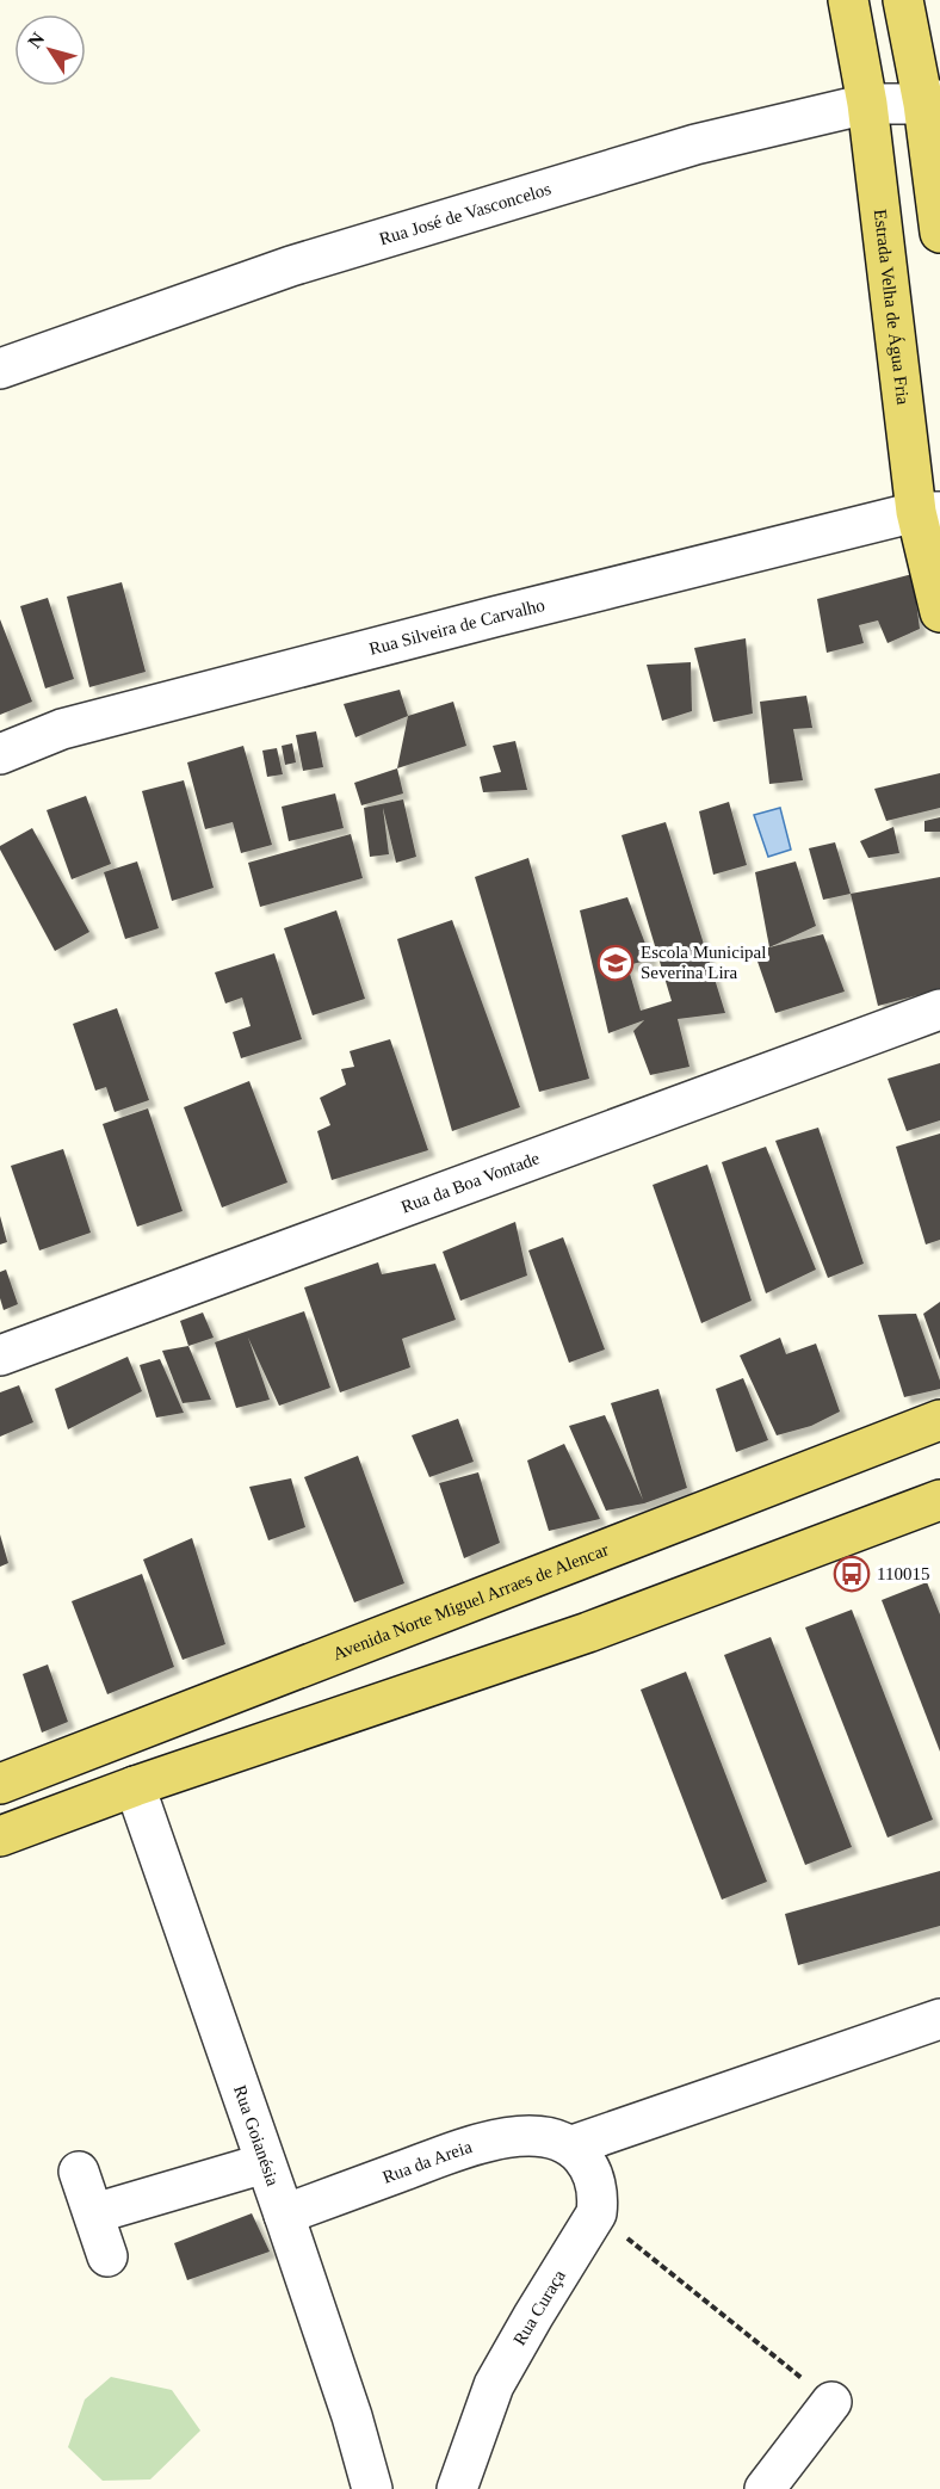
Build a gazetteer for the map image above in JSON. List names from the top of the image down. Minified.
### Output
{"streets":{"main road":["Estrada Velha de Água Fria","Avenida Norte Miguel Arraes de Alencar"],"street":["Rua José de Vasconcelos","Rua Silveira de Carvalho","Rua da Boa Vontade","Rua Goianésia","Rua da Areia","Rua Curaça"]},"crossings":[["Rua José de Vasconcelos","Estrada Velha de Água Fria"],["Estrada Velha de Água Fria","Rua Silveira de Carvalho"],["Rua Goianésia","Rua da Areia"]],"places":{"school or university":["Escola Municipal Severina Lira"],"bus stop":["110015"]},"north":"top left"}
